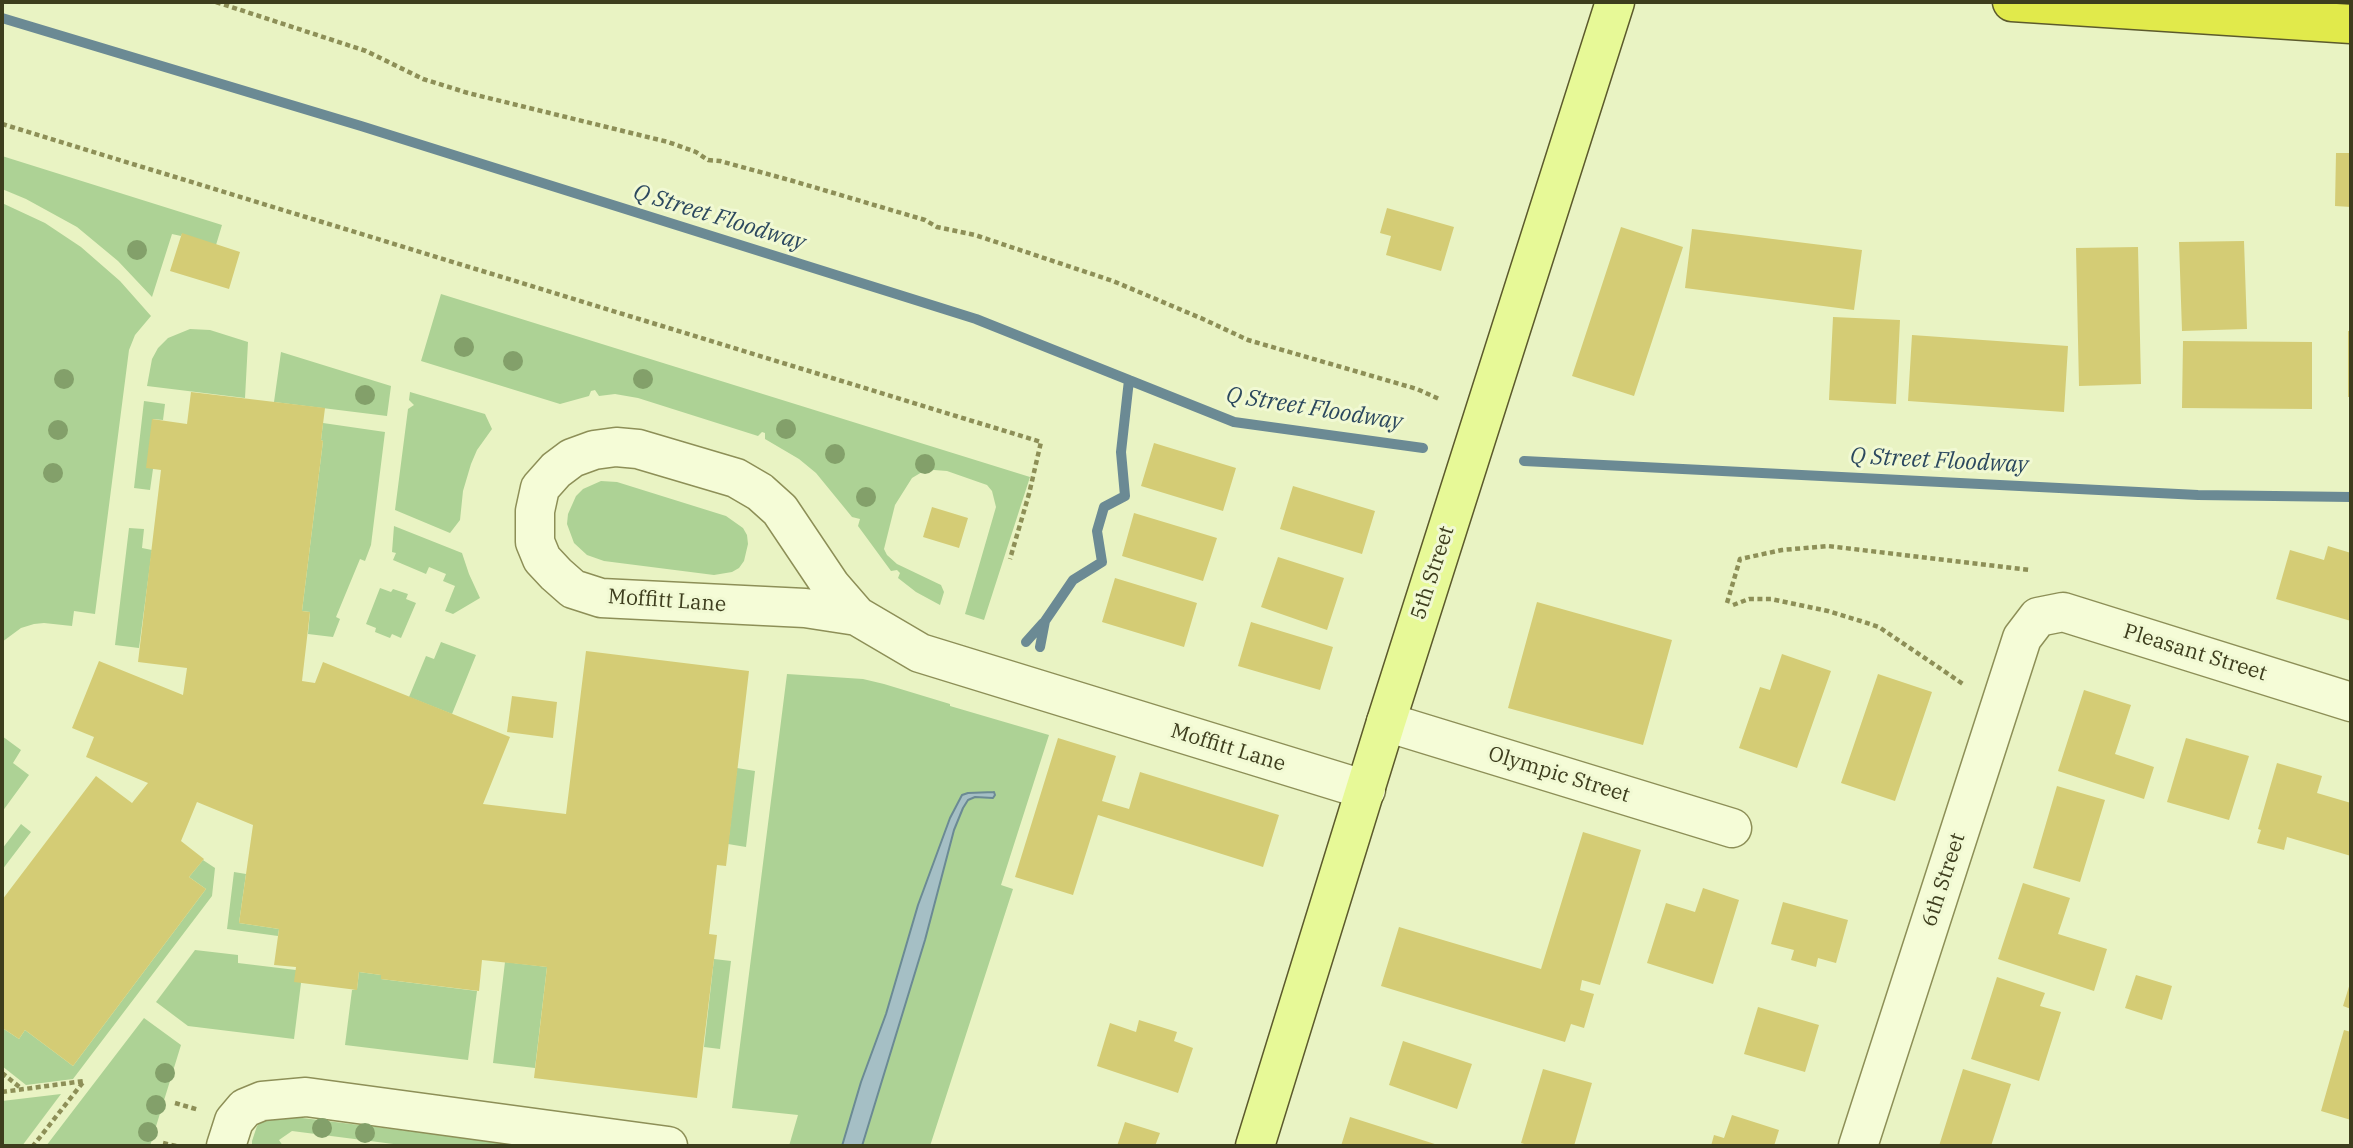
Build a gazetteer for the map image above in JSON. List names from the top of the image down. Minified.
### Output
{"streets":{"main road":["5th Street"],"street":["Moffitt Lane","Pleasant Street","Olympic Street","6th Street"]},"crossings":[["5th Street","Moffitt Lane"],["5th Street","Olympic Street"],["Pleasant Street","6th Street"]],"water":["Q Street Floodway"]}
